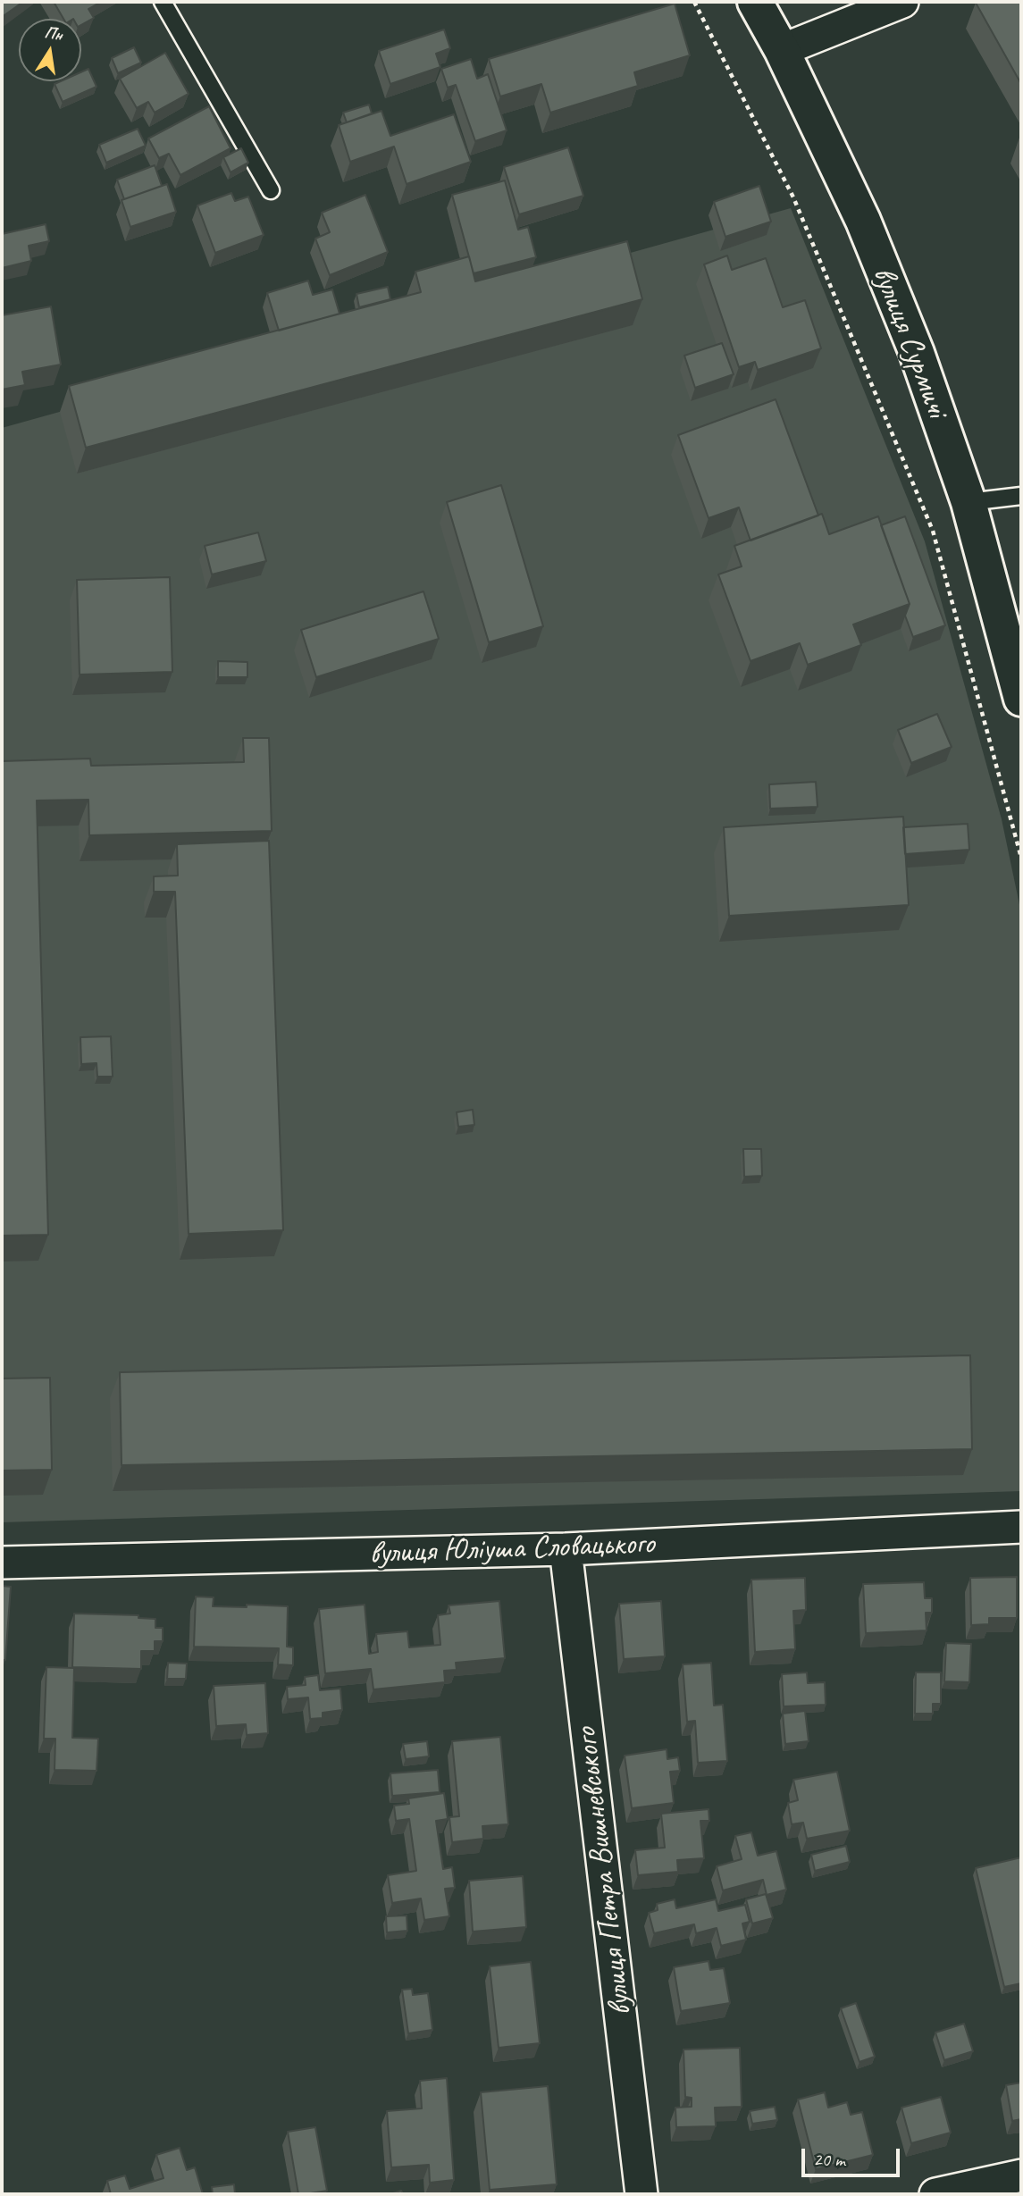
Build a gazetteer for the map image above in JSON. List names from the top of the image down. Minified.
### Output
{"streets":{"main road":["вулиця Сурмичі"],"street":["вулиця Юліуша Словацького","вулиця Петра Вишневського"]},"crossings":[["вулиця Юліуша Словацького","вулиця Петра Вишневського"]],"scale_bar":"20 m","north":"top"}
